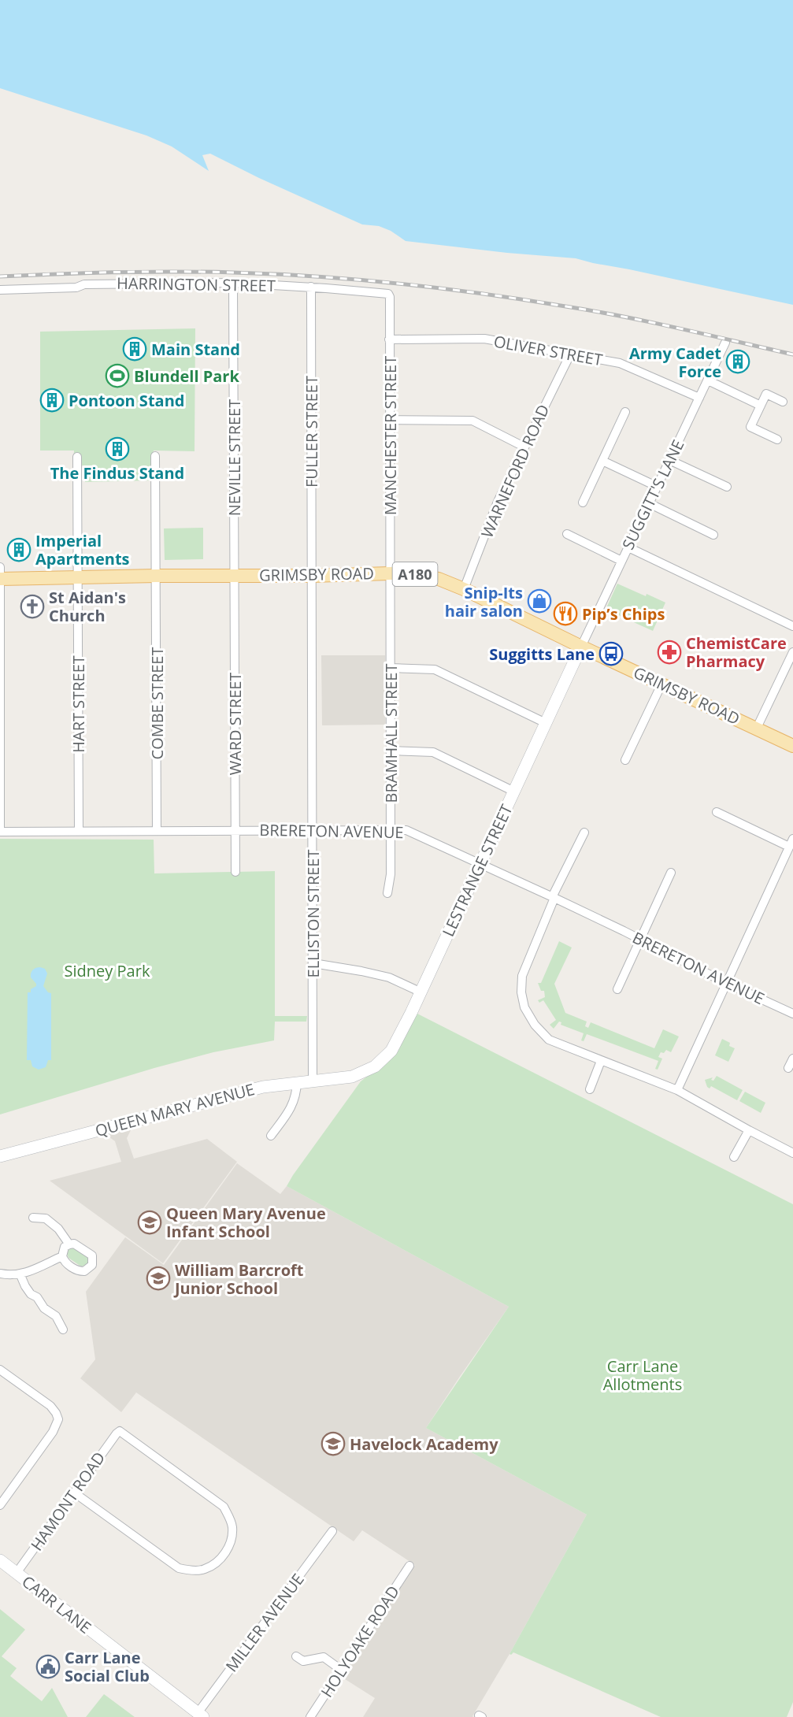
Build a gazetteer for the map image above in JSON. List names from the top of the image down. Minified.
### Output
{"streets":{"main road":["GRIMSBY ROAD","A180"],"street":["HARRINGTON STREET","OLIVER STREET","FULLER STREET","MANCHESTER STREET","NEVILLE STREET","WARNEFORD ROAD","SUGGITT'S LANE","COMBE STREET","HART STREET","WARD STREET","BRAMHALL STREET","BRERETON AVENUE","LESTRANGE STREET","ELLISTON STREET","QUEEN MARY AVENUE","HAMONT ROAD","CARR LANE","MILLER AVENUE","HOLYOAKE ROAD"]},"crossings":[["HARRINGTON STREET","FULLER STREET"],["HARRINGTON STREET","MANCHESTER STREET"],["HARRINGTON STREET","NEVILLE STREET"],["OLIVER STREET","MANCHESTER STREET"],["OLIVER STREET","WARNEFORD ROAD"],["OLIVER STREET","SUGGITT'S LANE"],["FULLER STREET","GRIMSBY ROAD"],["FULLER STREET","ELLISTON STREET"],["MANCHESTER STREET","GRIMSBY ROAD"],["MANCHESTER STREET","BRAMHALL STREET"],["NEVILLE STREET","GRIMSBY ROAD"],["NEVILLE STREET","WARD STREET"],["WARNEFORD ROAD","GRIMSBY ROAD"],["SUGGITT'S LANE","GRIMSBY ROAD"],["SUGGITT'S LANE","LESTRANGE STREET"],["GRIMSBY ROAD","COMBE STREET"],["GRIMSBY ROAD","HART STREET"],["GRIMSBY ROAD","WARD STREET"],["GRIMSBY ROAD","BRAMHALL STREET"],["GRIMSBY ROAD","LESTRANGE STREET"],["GRIMSBY ROAD","ELLISTON STREET"],["COMBE STREET","BRERETON AVENUE"],["HART STREET","BRERETON AVENUE"],["WARD STREET","BRERETON AVENUE"],["BRAMHALL STREET","BRERETON AVENUE"],["BRERETON AVENUE","LESTRANGE STREET"],["BRERETON AVENUE","ELLISTON STREET"],["LESTRANGE STREET","QUEEN MARY AVENUE"],["ELLISTON STREET","QUEEN MARY AVENUE"],["HAMONT ROAD","CARR LANE"],["CARR LANE","MILLER AVENUE"]],"parks":["Sidney Park","Carr Lane Allotments"],"places":{"building":["Main Stand","Army Cadet Force","Pontoon Stand","The Findus Stand","Imperial Apartments"],"sports":["Blundell Park"],"shop":["Snip-Its hair salon"],"church":["St Aidan's Church"],"restaurant":["Pip’s Chips"],"pharmacy":["ChemistCare Pharmacy"],"bus stop":["Suggitts Lane"],"school or university":["Queen Mary Avenue Infant School","William Barcroft Junior School","Havelock Academy"],"public building":["Carr Lane Social Club"]}}
